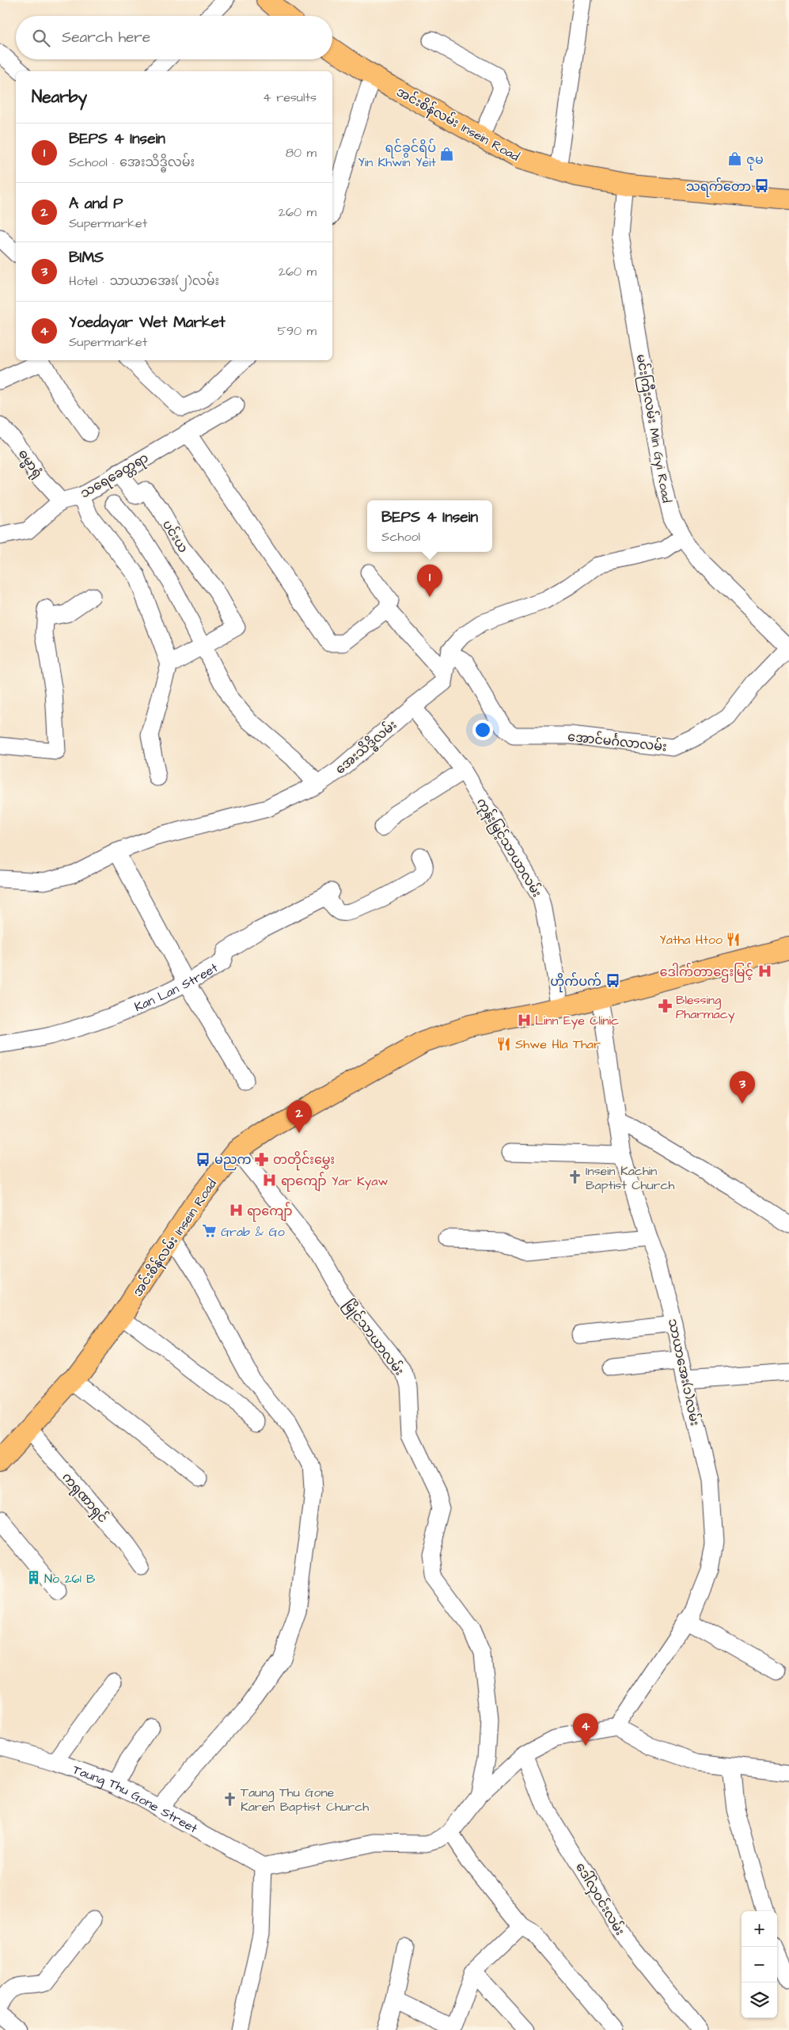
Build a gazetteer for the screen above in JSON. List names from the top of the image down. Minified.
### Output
{"streets":{"main road":["အင်းစိန်လမ်း Insein Road"],"street":["မင်းကြီးလမ်း Min Gyi Road","ဓမ္မာရုံ","သရေခေတ္တရာ","ပင်းယ","အောင်မင်္ဂလာလမ်း","အေးသိဒ္ဓိလမ်း","ကုန်းမြင့်သာယာလမ်း","Kan Lan Street","မြိုင်သာယာလမ်း","သာယာအေး(၁)လမ်း","ကရုဏာရှင်","Taung Thu Gone Street","ဒေါ်လှဝင်းလမ်း"]},"crossings":[["အင်းစိန်လမ်း Insein Road","မင်းကြီးလမ်း Min Gyi Road"],["အင်းစိန်လမ်း Insein Road","ကုန်းမြင့်သာယာလမ်း"],["အင်းစိန်လမ်း Insein Road","မြိုင်သာယာလမ်း"],["အင်းစိန်လမ်း Insein Road","သာယာအေး(၁)လမ်း"],["အင်းစိန်လမ်း Insein Road","ကရုဏာရှင်"],["မင်းကြီးလမ်း Min Gyi Road","အောင်မင်္ဂလာလမ်း"],["ဓမ္မာရုံ","သရေခေတ္တရာ"],["သရေခေတ္တရာ","ပင်းယ"],["အောင်မင်္ဂလာလမ်း","အေးသိဒ္ဓိလမ်း"],["အေးသိဒ္ဓိလမ်း","ကုန်းမြင့်သာယာလမ်း"]],"places":{"shop":["ရင်ခွင်ရိပ် Yin Khwin Yeit","ဇုမ"],"bus stop":["သရက်တော","ဟိုက်ပက်","မညက"],"restaurant":["Yatha Htoo","Shwe Hla Thar"],"hospital":["ဒေါက်တာဌေးမြင့်","Linn Eye Clinic","ရာကျော် Yar Kyaw","ရာကျော်"],"pharmacy":["Blessing Pharmacy","တတိုင်းမွှေး"],"church":["Insein Kachin Baptist Church","Taung Thu Gone Karen Baptist Church"],"supermarket":["Grab & Go"],"building":["No 261 B"]},"page":{"search":"Search here","heading":["Nearby","4 results"],"list":[{"mark":"1","name":"BEPS 4 Insein","note":"School · အေးသိဒ္ဓိလမ်း","value":"80 m"},{"mark":"2","name":"A and P","note":"Supermarket","value":"260 m"},{"mark":"3","name":"BIMS","note":"Hotel · သာယာအေး(၂)လမ်း","value":"260 m"},{"mark":"4","name":"Yoedayar Wet Market","note":"Supermarket","value":"590 m"}],"popup":["BEPS 4 Insein","School"],"pins":["1","3","2","4"],"map_buttons":["+","−"]}}
